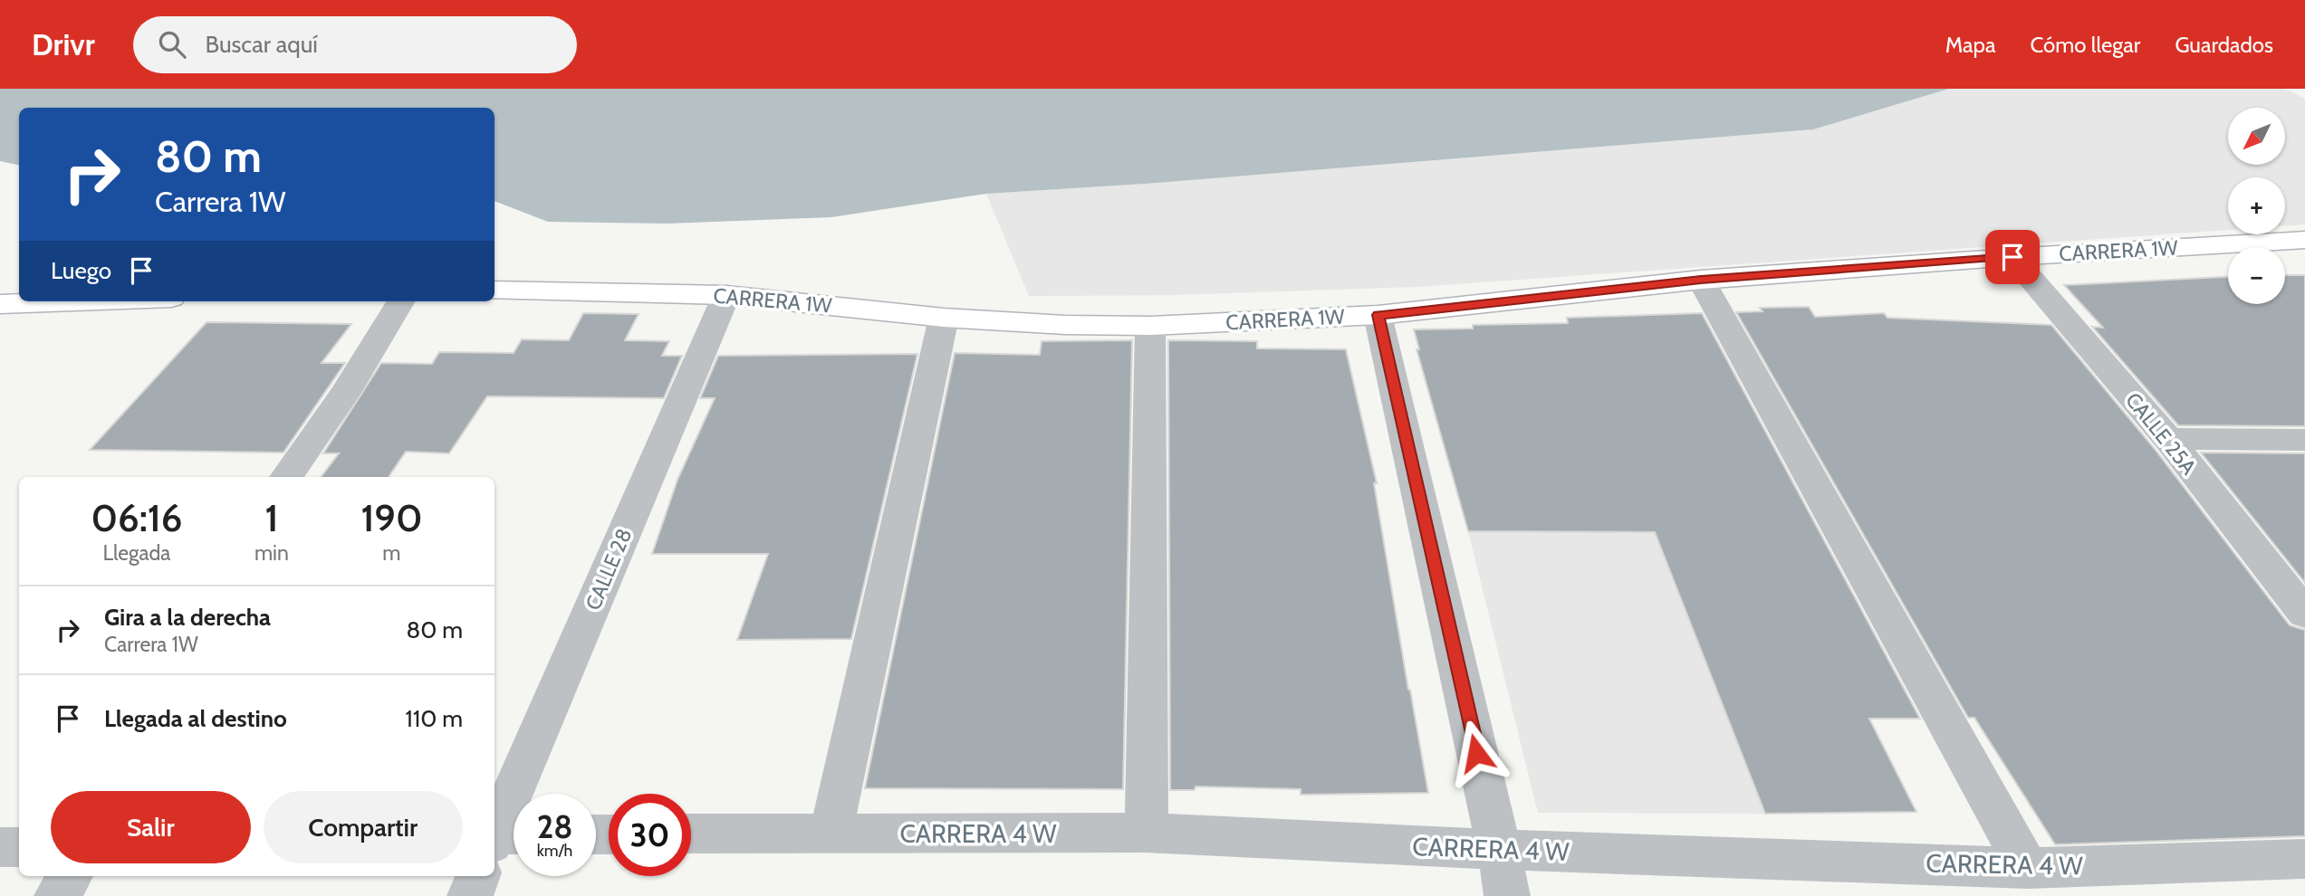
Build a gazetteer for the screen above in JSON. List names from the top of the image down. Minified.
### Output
{"streets":{"street":["CARRERA 1W","CALLE 25A","CALLE 28","CARRERA 4 W"]},"crossings":[["CARRERA 1W","CALLE 25A"],["CARRERA 1W","CALLE 28"]],"north":"bottom left","page":{"header":"Drivr","search":"Buscar aquí","nav":["Mapa","Cómo llegar","Guardados"],"map_buttons":["+","−"],"turn":["80 m","Carrera 1W"],"then":"Luego","eta":["06:16","Llegada","1","min","190","m"],"list":[{"name":"Gira a la derecha","note":"Carrera 1W","value":"80 m"},{"name":"Llegada al destino","value":"110 m"}],"buttons":["Salir","Compartir"],"speed":"28 km/h","limit":"30"}}
